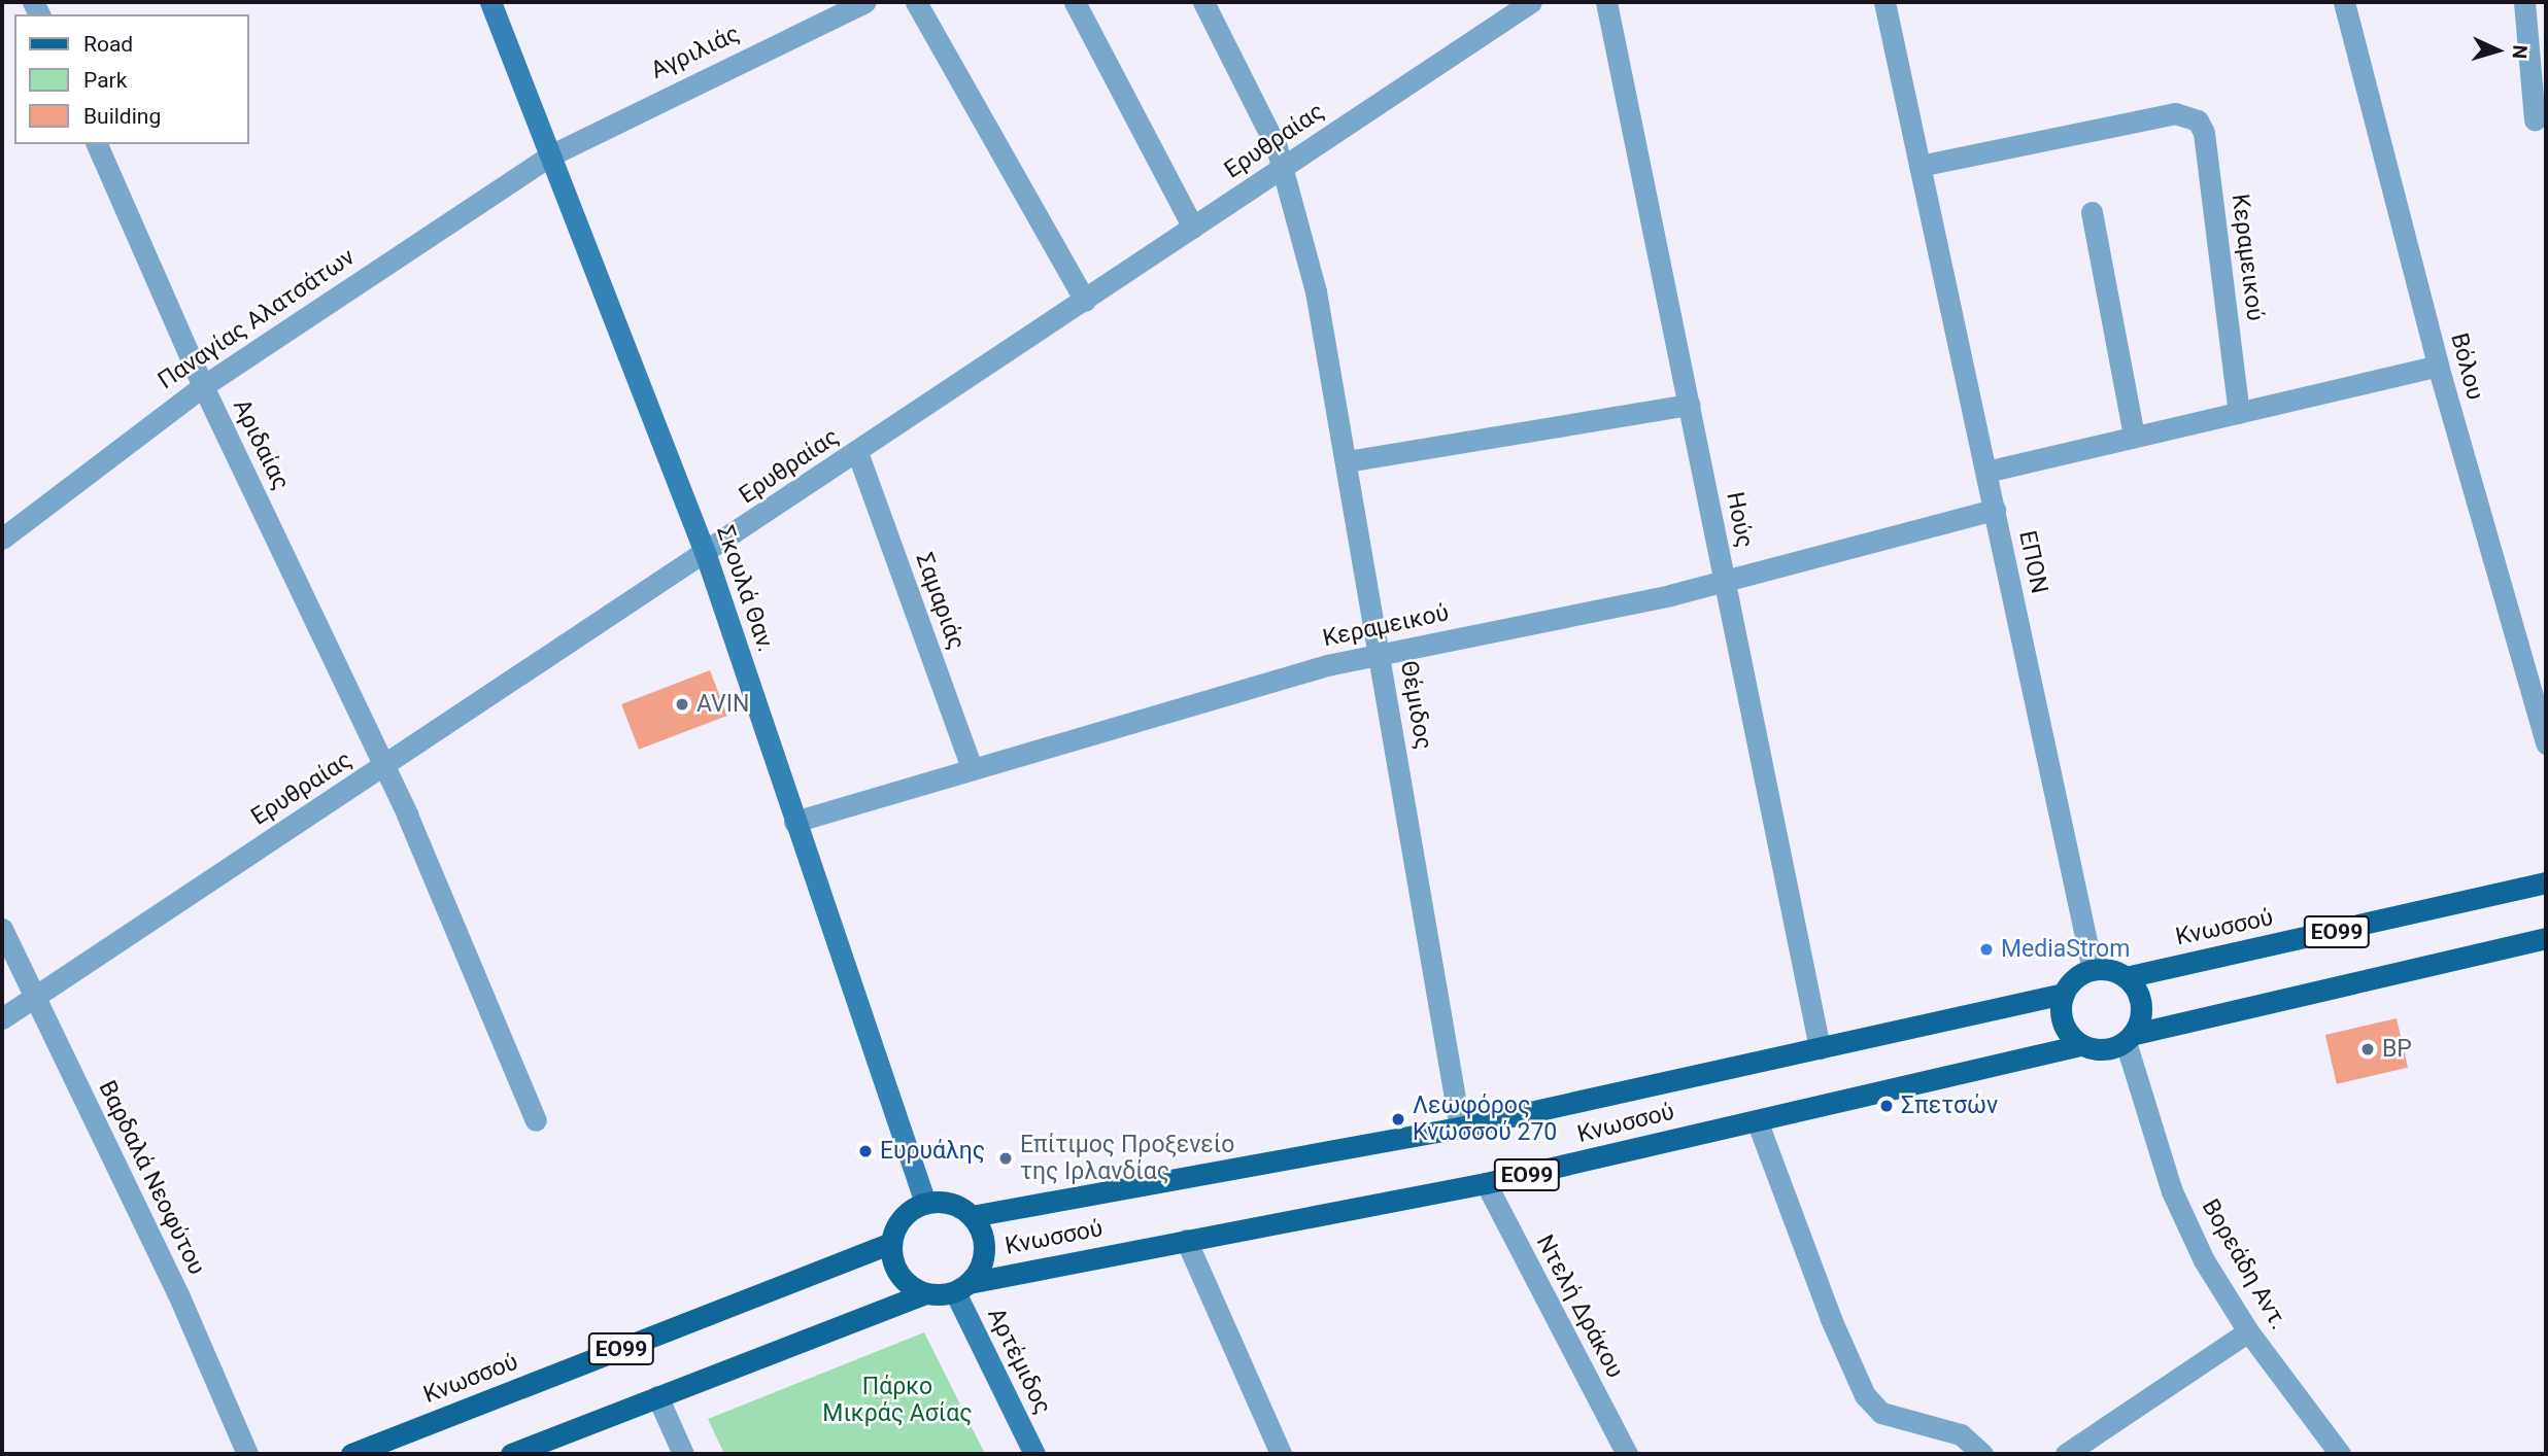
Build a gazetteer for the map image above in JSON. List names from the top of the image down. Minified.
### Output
{"streets":{"main road":["Κνωσσού","ΕΟ99"],"street":["Αγριλιάς","Ερυθραίας","Κεραμεικού","Παναγίας Αλατσάτων","Βόλου","Αριδαίας","Ηούς","ΕΠΟΝ","Σκουλά Θαν.","Σαμαριάς","Θέμιδος","Βαρδαλά Νεοφύτου","Βορεάδη Αντ.","Ντελή Δράκου","Αρτέμιδος"]},"crossings":[["Αγριλιάς","Παναγίας Αλατσάτων"],["Αγριλιάς","Σκουλά Θαν."],["Ερυθραίας","Αριδαίας"],["Ερυθραίας","Σκουλά Θαν."],["Ερυθραίας","Σαμαριάς"],["Ερυθραίας","Θέμιδος"],["Ερυθραίας","Βαρδαλά Νεοφύτου"],["Κεραμεικού","Ηούς"],["Κεραμεικού","ΕΠΟΝ"],["Κεραμεικού","Σκουλά Θαν."],["Κεραμεικού","Σαμαριάς"],["Κεραμεικού","Θέμιδος"],["Παναγίας Αλατσάτων","Αριδαίας"],["Παναγίας Αλατσάτων","Σκουλά Θαν."],["Ηούς","Κνωσσού"],["ΕΠΟΝ","Κνωσσού"],["ΕΠΟΝ","ΕΟ99"],["ΕΠΟΝ","Βορεάδη Αντ."],["Σκουλά Θαν.","Κνωσσού"],["Σκουλά Θαν.","ΕΟ99"],["Σκουλά Θαν.","Αρτέμιδος"],["Θέμιδος","Κνωσσού"],["Κνωσσού","ΕΟ99"],["Κνωσσού","Βορεάδη Αντ."],["Κνωσσού","Ντελή Δράκου"],["Κνωσσού","Αρτέμιδος"],["ΕΟ99","Βορεάδη Αντ."],["ΕΟ99","Αρτέμιδος"]],"parks":["Πάρκο Μικράς Ασίας"],"places":["AVIN","MediaStrom","BP","Σπετσών","Λεωφόρος Κνωσσού 270","Ευρυάλης","Επίτιμος Προξενείο της Ιρλανδίας"],"legend":["Road","Park","Building"],"north":"right"}
